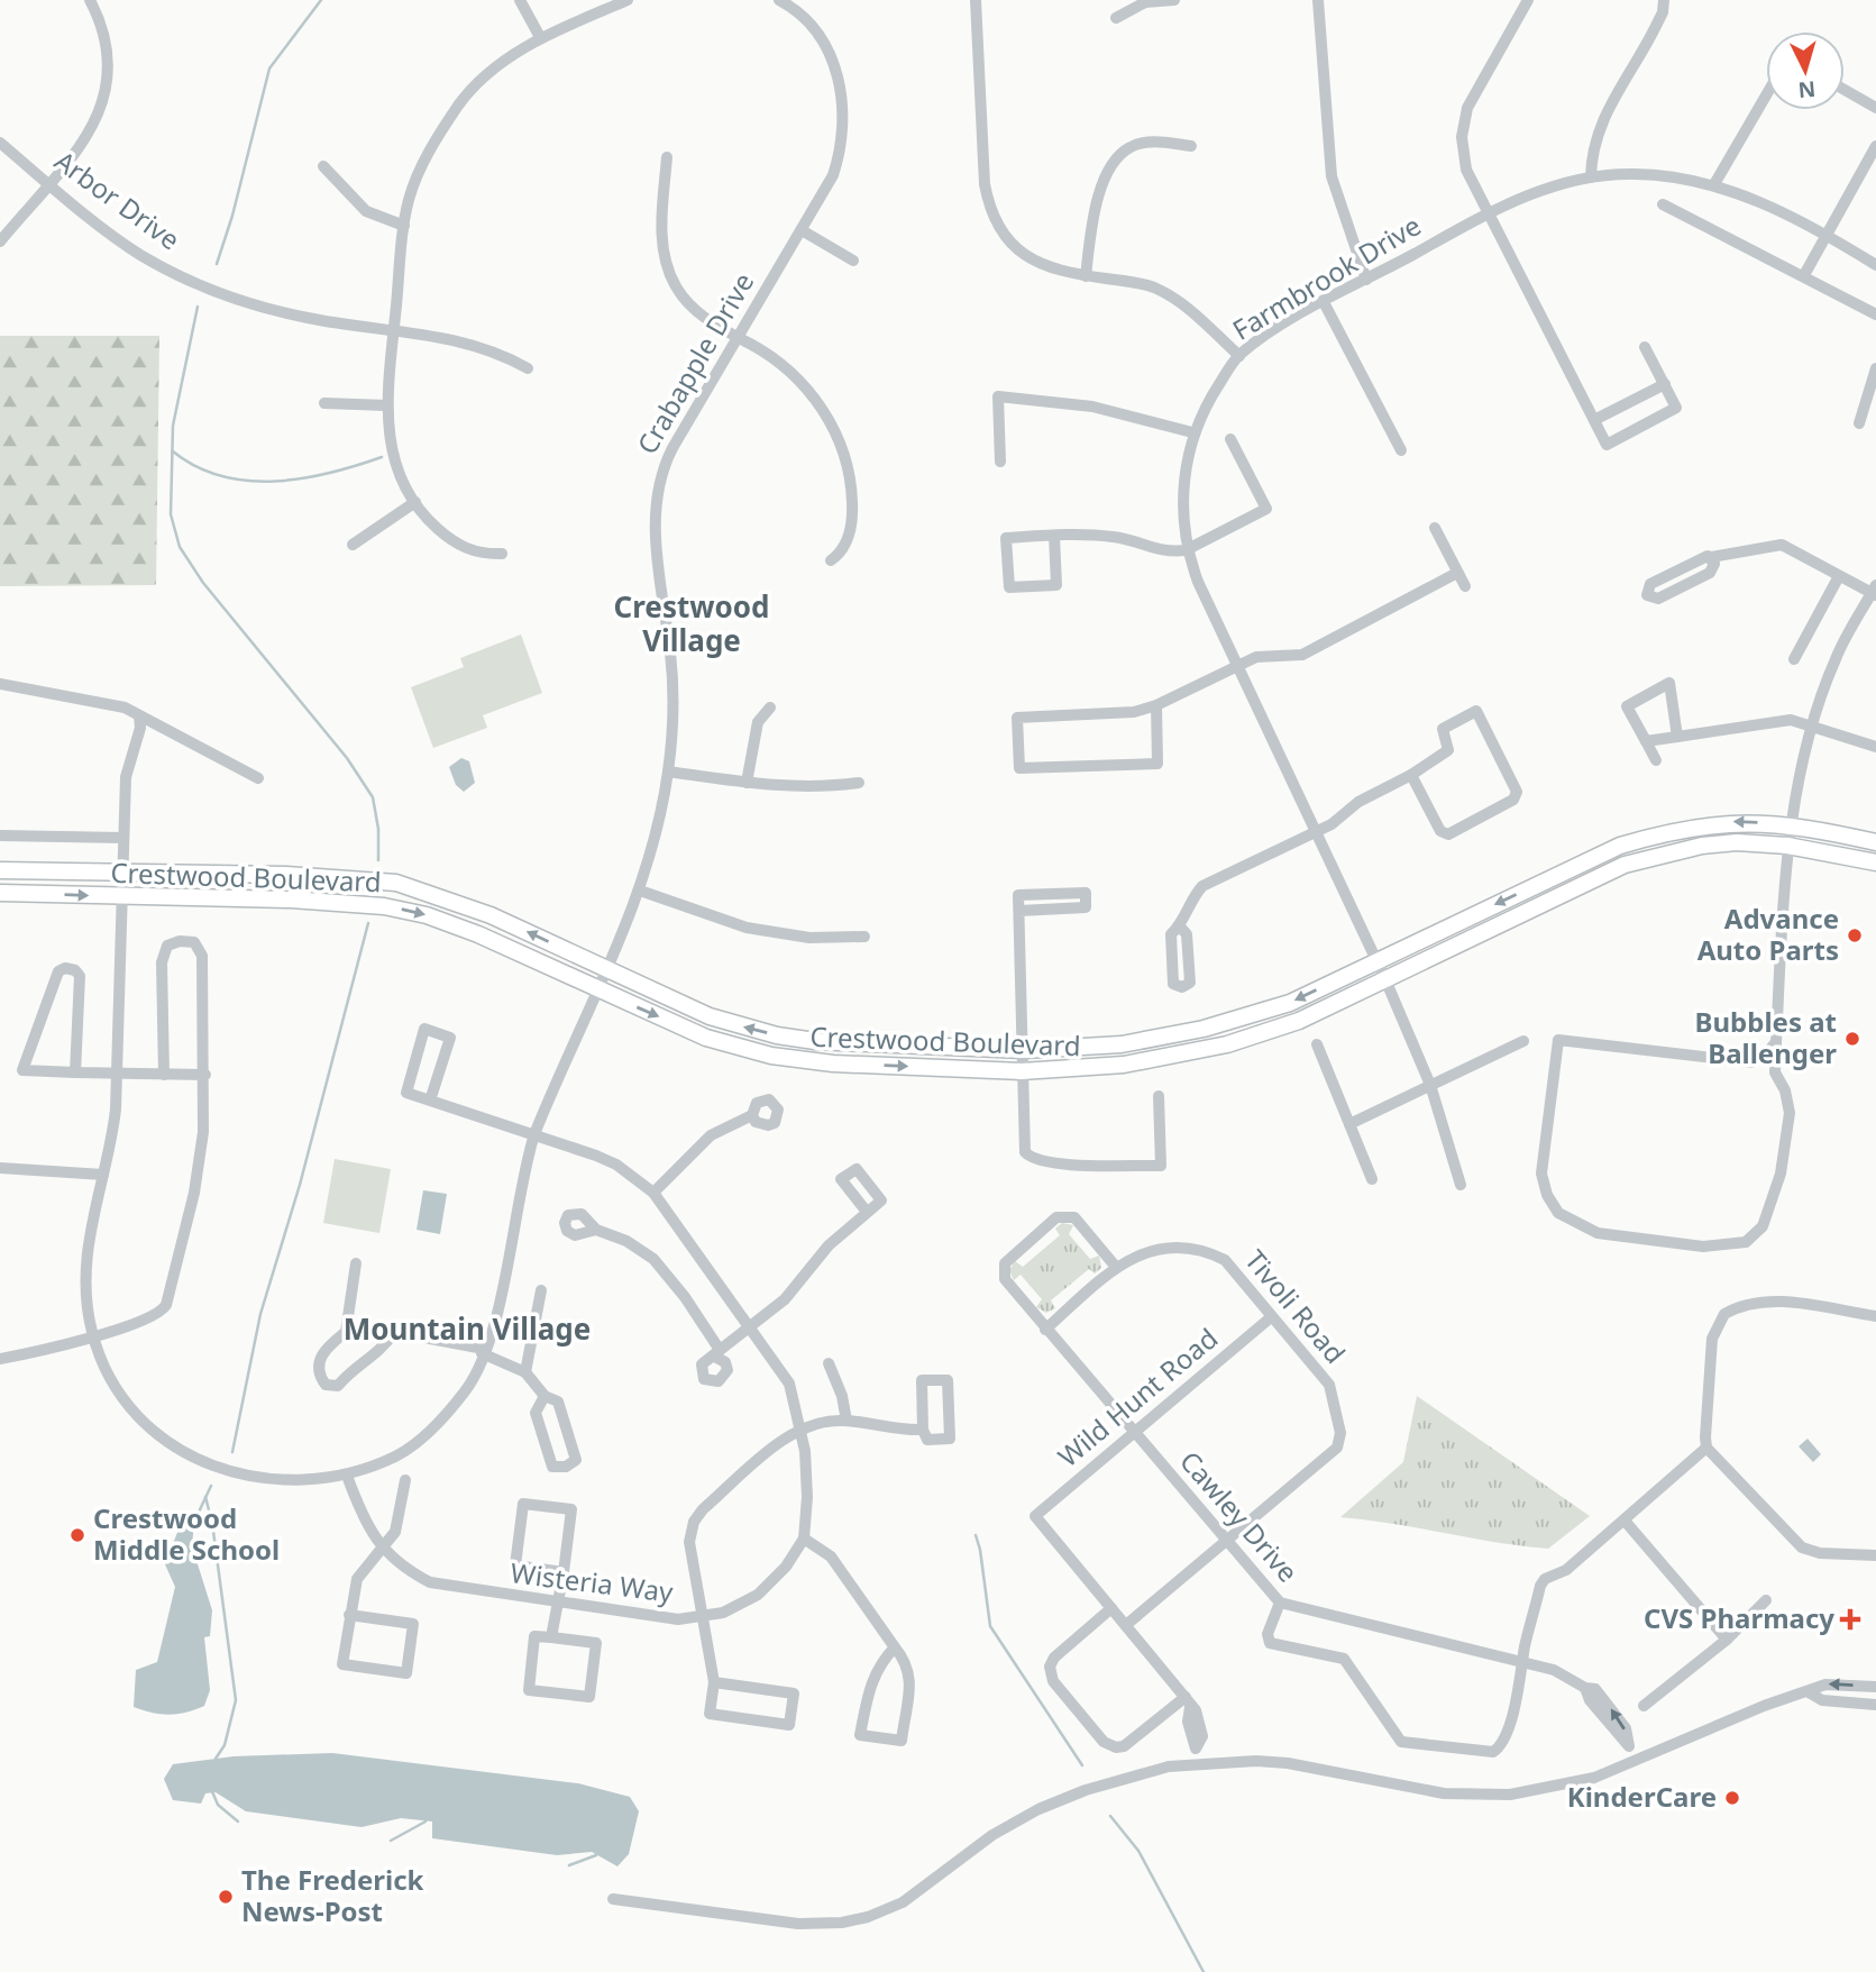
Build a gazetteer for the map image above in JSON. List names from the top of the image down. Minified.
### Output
{"streets":{"main road":["Crestwood Boulevard"],"street":["Arbor Drive","Farmbrook Drive","Crabapple Drive","Tivoli Road","Wild Hunt Road","Cawley Drive","Wisteria Way"]},"crossings":[["Farmbrook Drive","Crestwood Boulevard"],["Crabapple Drive","Crestwood Boulevard"],["Crabapple Drive","Wisteria Way"],["Tivoli Road","Wild Hunt Road"],["Tivoli Road","Cawley Drive"],["Wild Hunt Road","Cawley Drive"]],"districts":["Crestwood Village","Mountain Village"],"places":{"other":["Advance Auto Parts","Bubbles at Ballenger","Crestwood Middle School","KinderCare","The Frederick News-Post"],"health":["CVS Pharmacy"]},"north":"bottom"}
